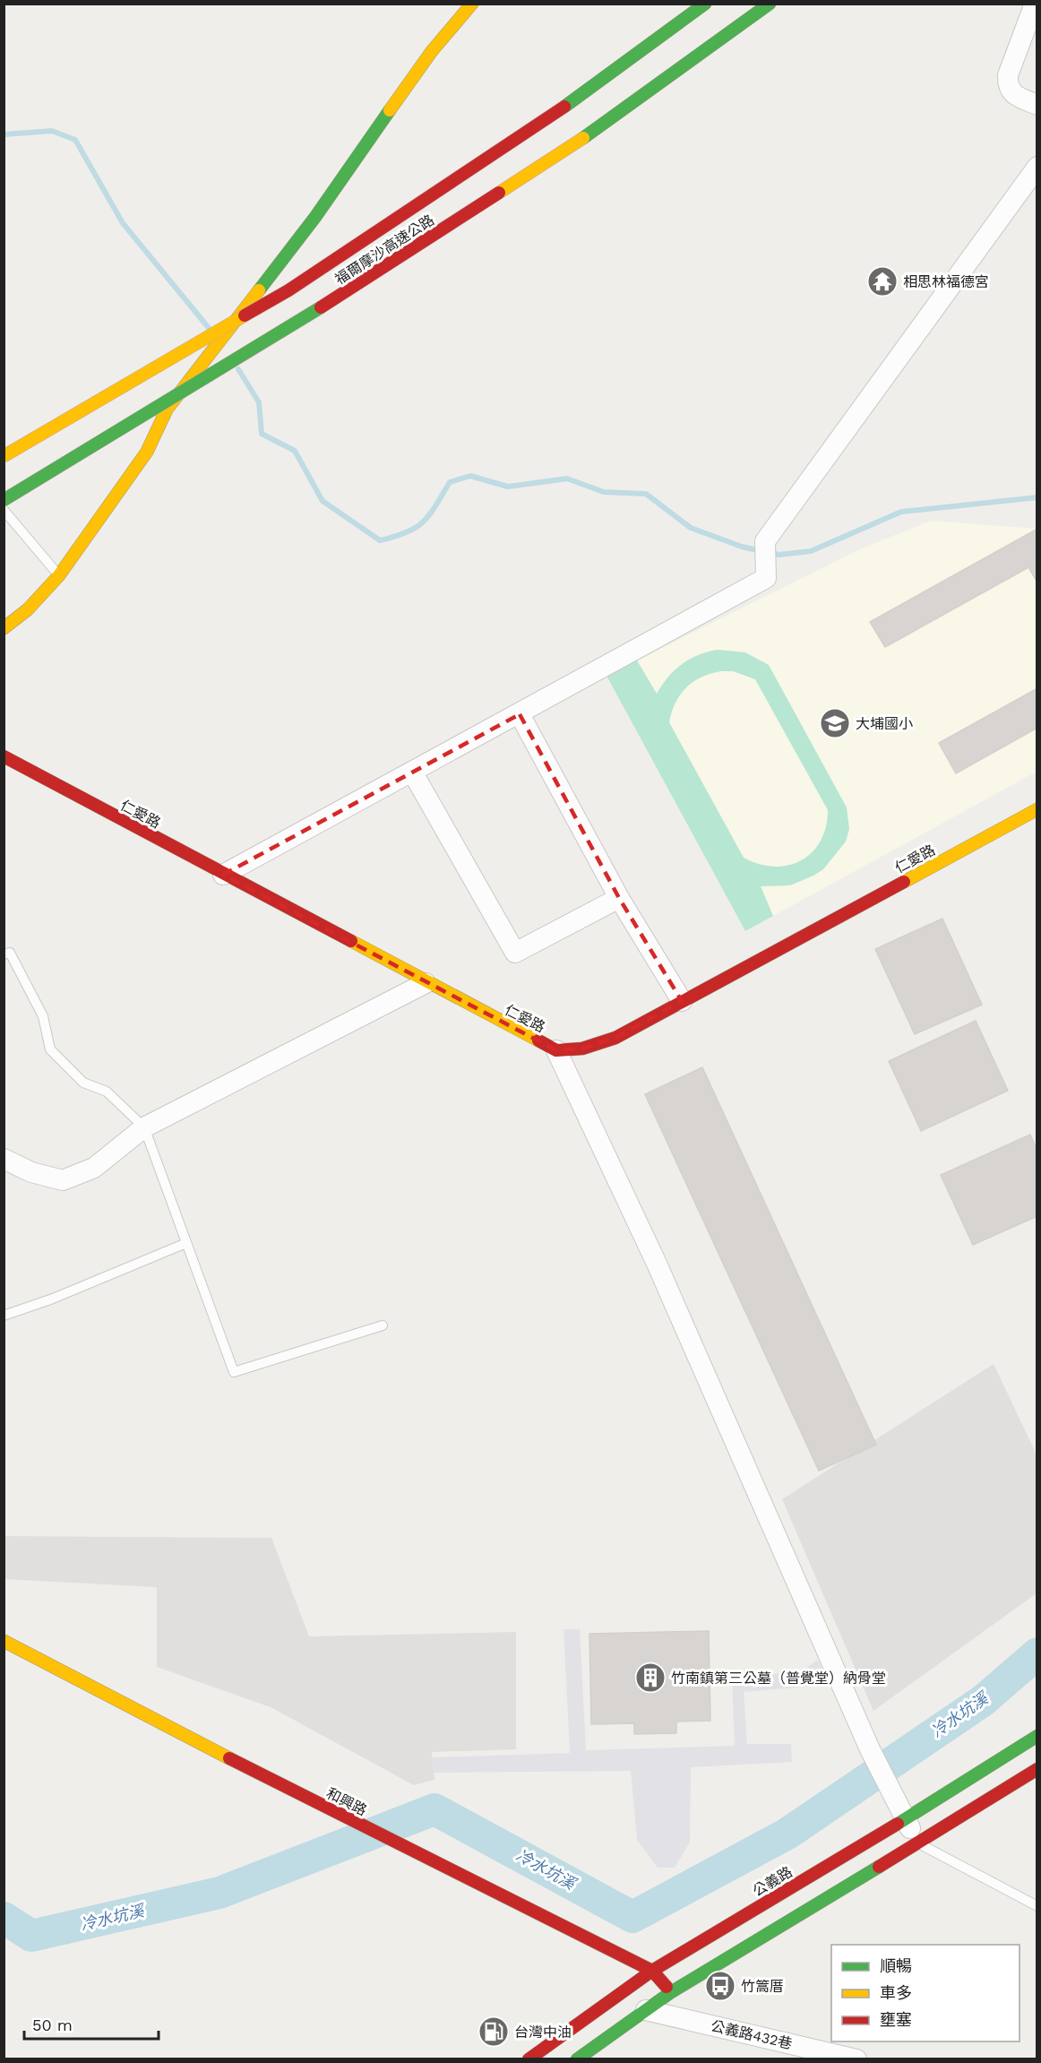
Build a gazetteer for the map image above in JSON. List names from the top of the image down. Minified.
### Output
{"streets":{"main road":["福爾摩沙高速公路","仁愛路","和興路","公義路"],"street":["公義路432巷"]},"crossings":[["和興路","公義路"]],"water":["冷水坑溪"],"places":{"temple":["相思林福德宮"],"school or university":["大埔國小"],"building":["竹南鎮第三公墓（普覺堂）納骨堂"],"bus stop":["竹篙厝"],"fuel station":["台灣中油"]},"legend":["順暢","車多","壅塞"],"scale_bar":"50 m"}
